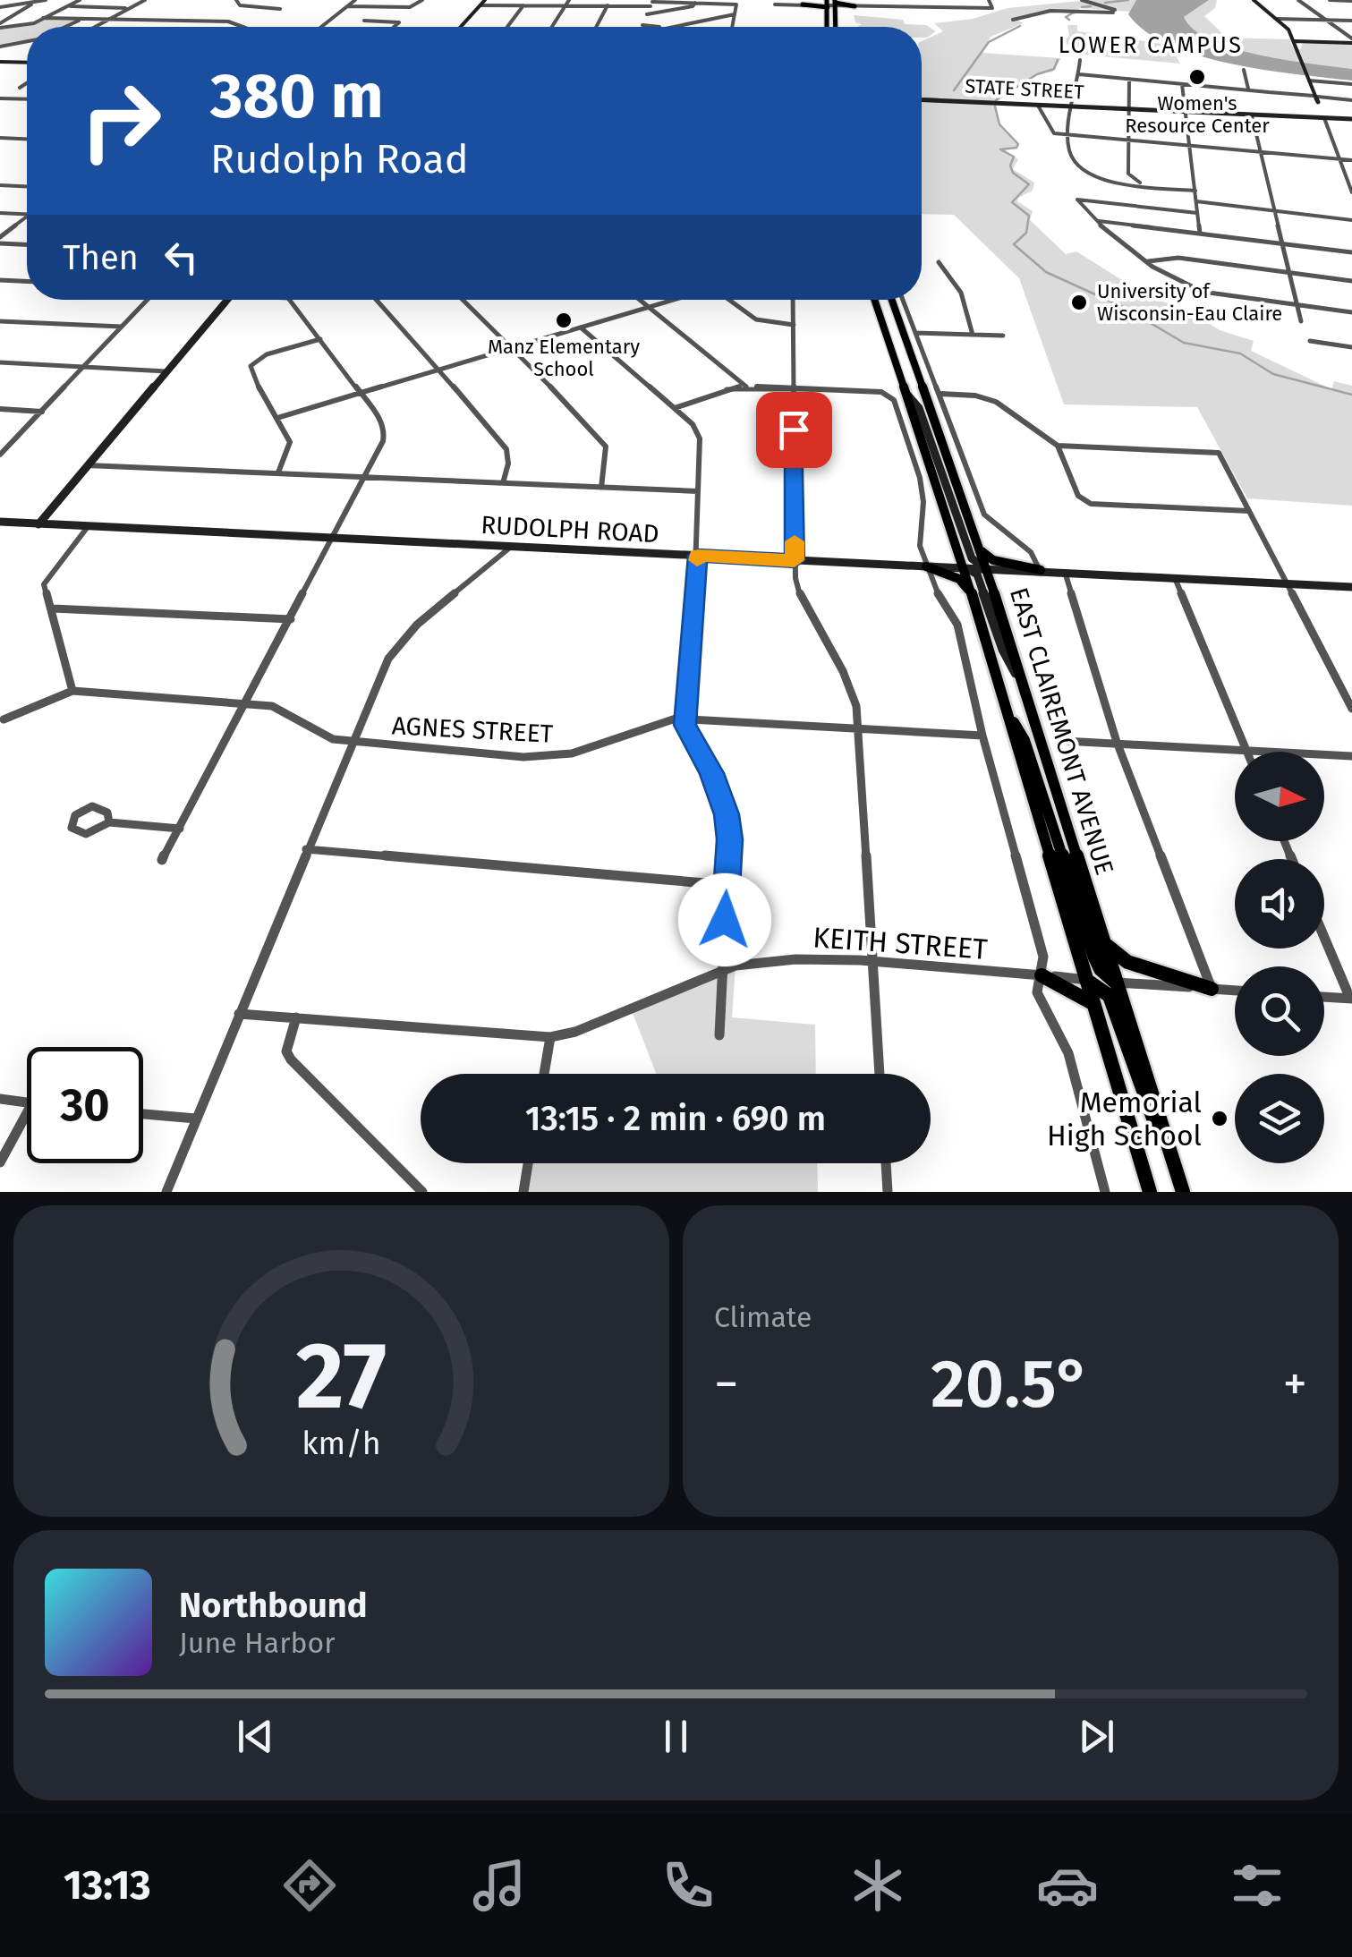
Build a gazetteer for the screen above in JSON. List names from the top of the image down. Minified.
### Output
{"streets":{"main road":["EAST CLAIREMONT AVENUE"],"street":["STATE STREET","RUDOLPH ROAD","AGNES STREET","KEITH STREET"]},"crossings":[["RUDOLPH ROAD","EAST CLAIREMONT AVENUE"],["EAST CLAIREMONT AVENUE","KEITH STREET"]],"districts":["LOWER CAMPUS"],"places":["Women's Resource Center","University of Wisconsin-Eau Claire","Manz Elementary School","Memorial High School"],"north":"right","page":{"turn":["380 m","Rudolph Road"],"then":"Then","limit":"30","trip":"13:15 · 2 min · 690 m","tile":"Climate","heat":["−","20.5°","+"],"song":["Northbound","June Harbor"],"tabs":"13:13","gauge":["27","km/h"]}}
